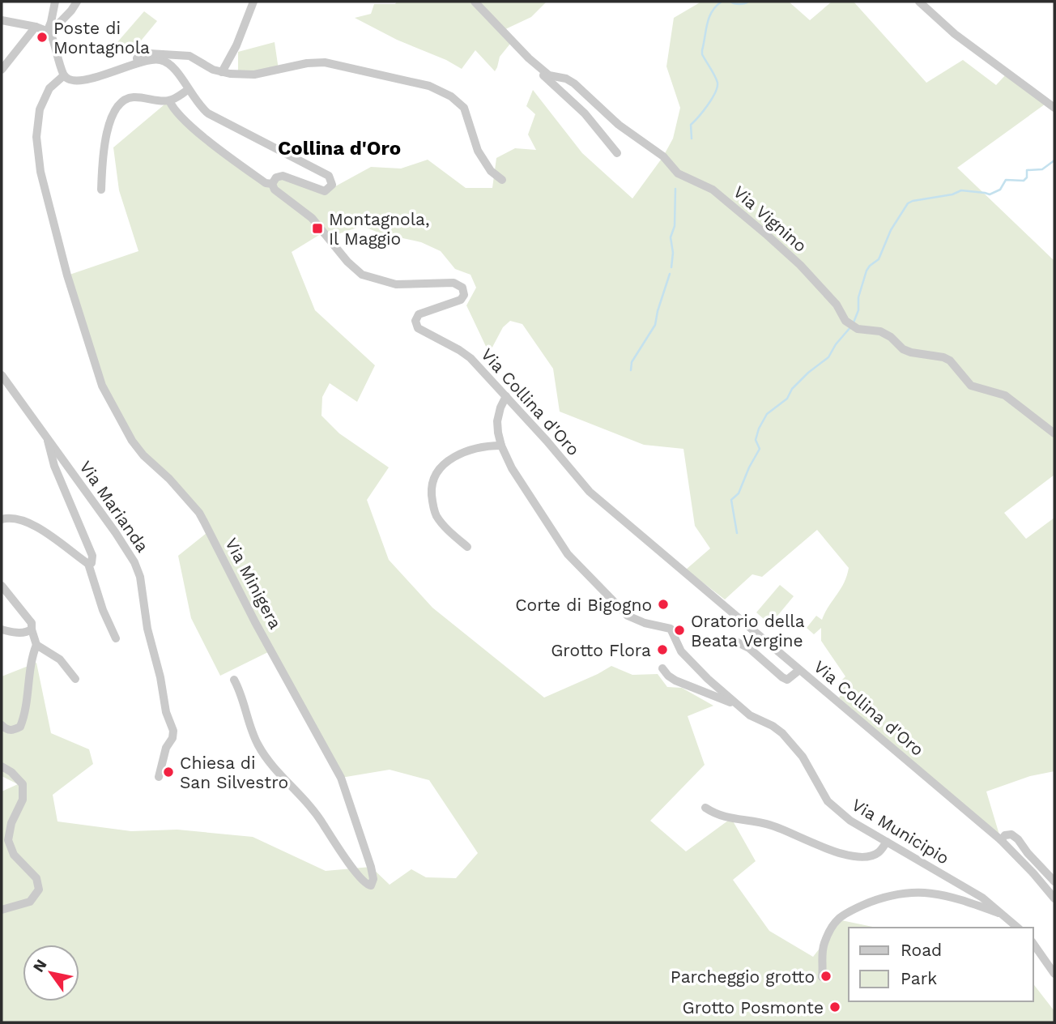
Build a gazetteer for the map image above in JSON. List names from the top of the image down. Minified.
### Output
{"streets":{"street":["Via Vignino","Via Collina d'Oro","Via Marianda","Via Minigera","Via Municipio"]},"districts":["Collina d'Oro"],"places":{"other":["Poste di Montagnola","Corte di Bigogno","Oratorio della Beata Vergine","Grotto Flora","Chiesa di San Silvestro","Parcheggio grotto","Grotto Posmonte"],"transit":["Montagnola, Il Maggio"]},"legend":["Road","Park"],"north":"top left"}
